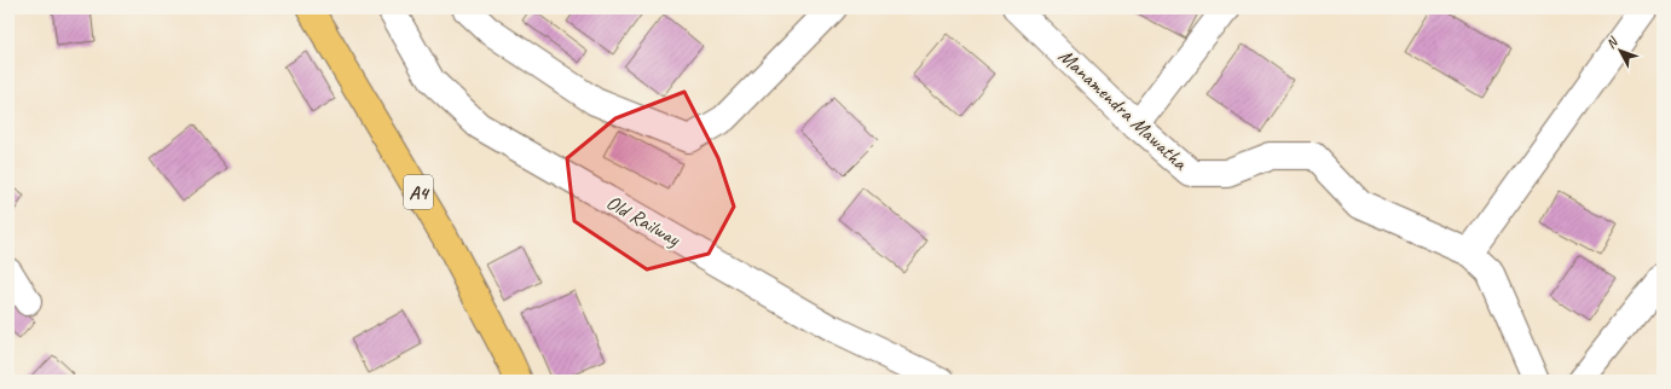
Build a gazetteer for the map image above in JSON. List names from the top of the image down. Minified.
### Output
{"streets":{"highway":["A4"],"street":["Manamendra Mawatha","Old Railway"]},"north":"top left"}
